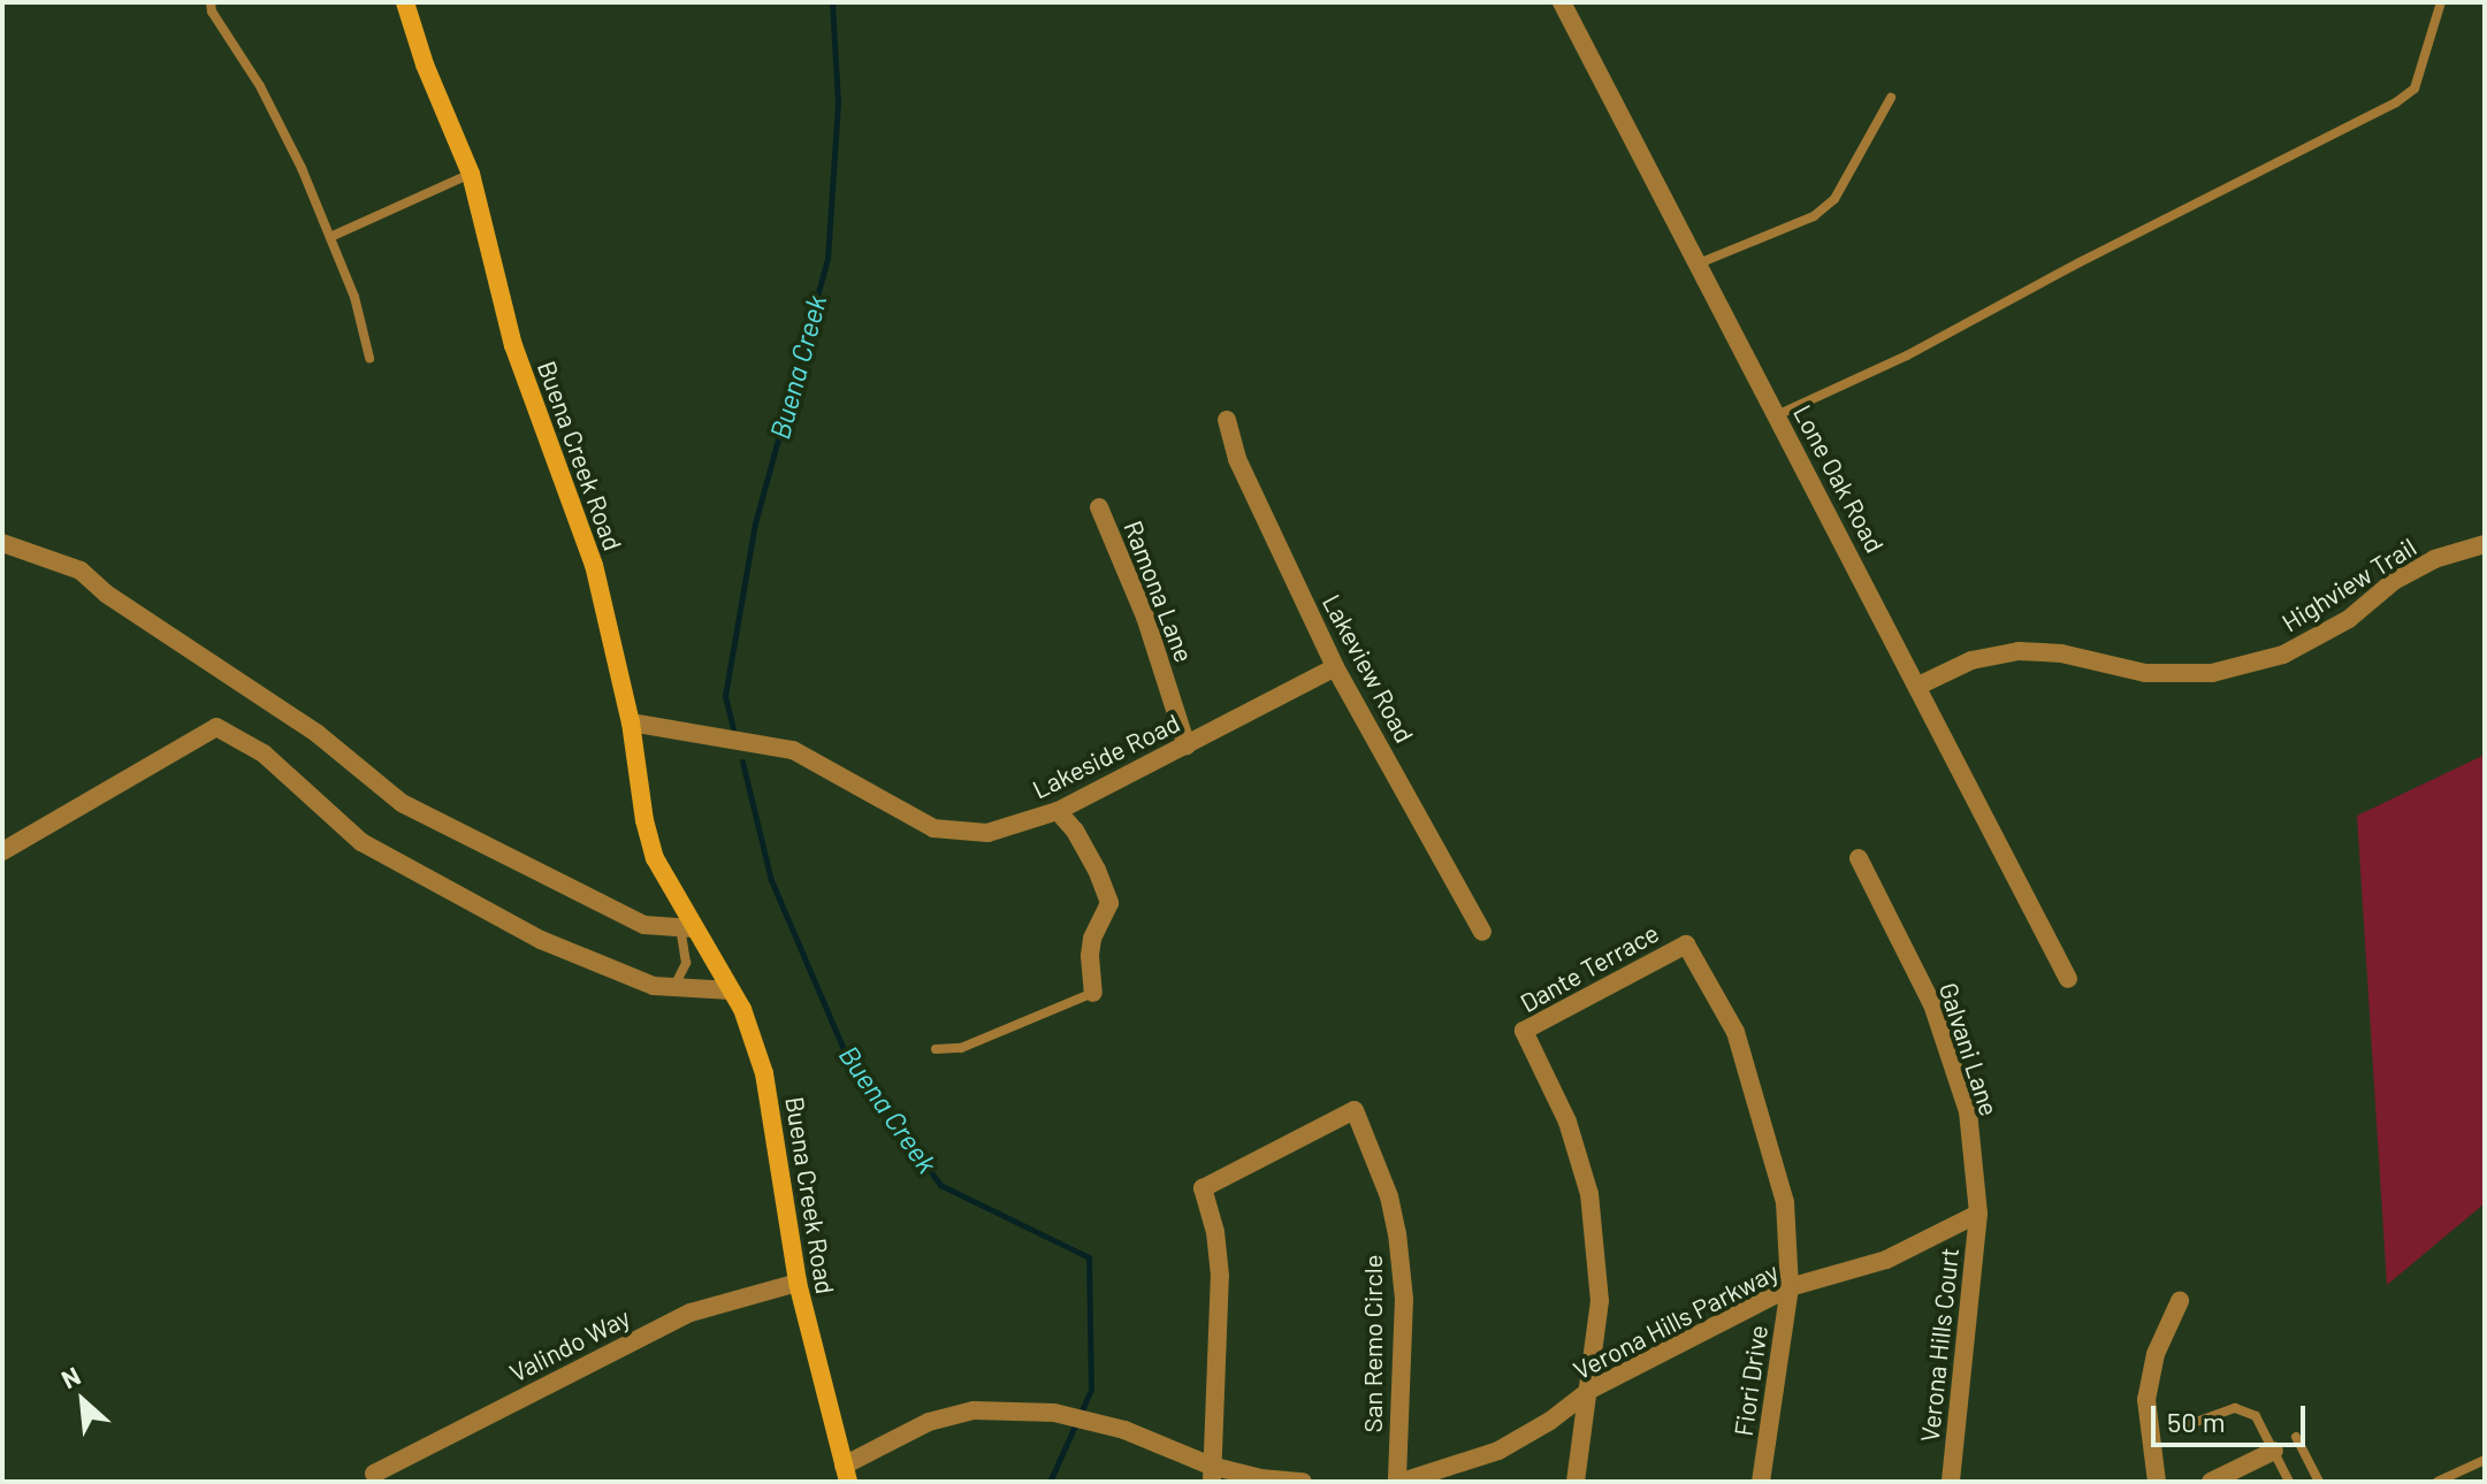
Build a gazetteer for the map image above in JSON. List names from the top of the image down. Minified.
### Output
{"streets":{"main road":["Buena Creek Road"],"street":["Lone Oak Road","Highview Trail","Ramona Lane","Lakeview Road","Lakeside Road","Dante Terrace","Galvani Lane","Verona Hills Parkway","San Remo Circle","Valindo Way","Verona Hills Court","Fiori Drive"]},"crossings":[["Buena Creek Road","Lakeside Road"],["Buena Creek Road","Valindo Way"],["Lone Oak Road","Highview Trail"],["Ramona Lane","Lakeside Road"],["Lakeview Road","Lakeside Road"],["Dante Terrace","Verona Hills Parkway"],["Dante Terrace","Fiori Drive"],["Galvani Lane","Verona Hills Parkway"],["Galvani Lane","Verona Hills Court"],["Verona Hills Parkway","San Remo Circle"],["Verona Hills Parkway","Verona Hills Court"],["Verona Hills Parkway","Fiori Drive"]],"water":["Buena Creek"],"scale_bar":"50 m","north":"top left"}
